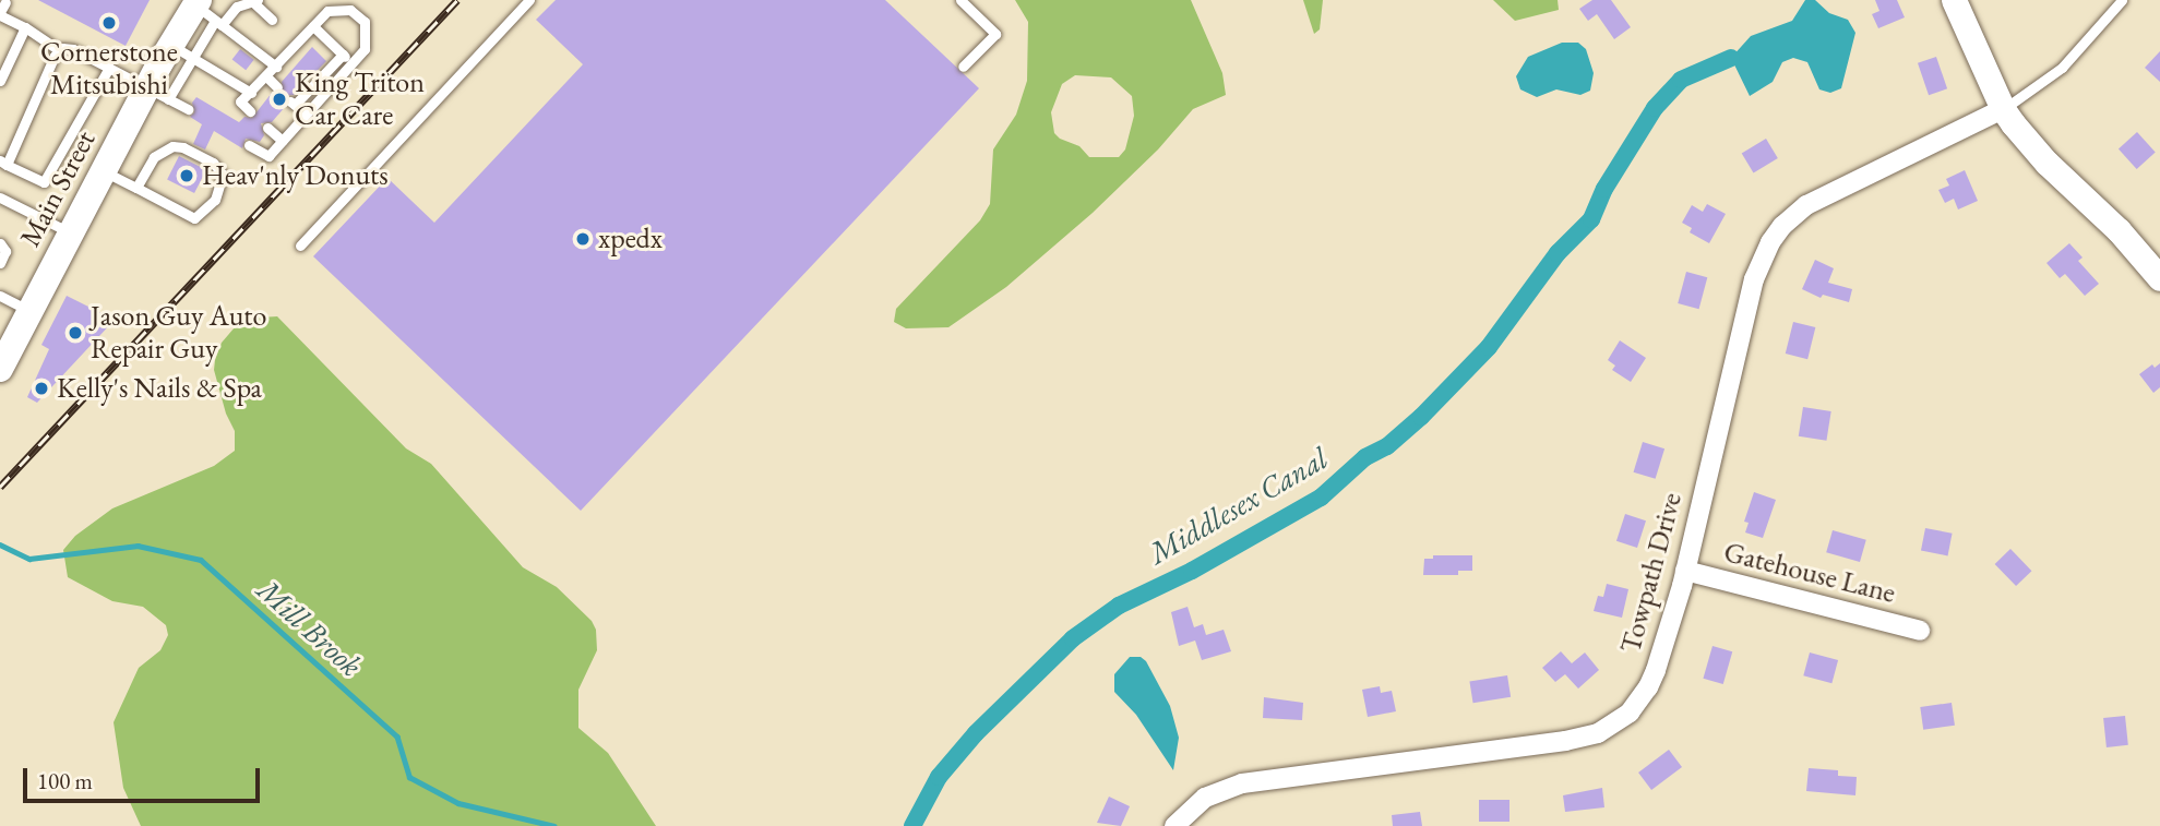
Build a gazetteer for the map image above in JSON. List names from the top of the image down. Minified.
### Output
{"streets":{"main road":["Main Street"],"street":["Towpath Drive","Gatehouse Lane"]},"crossings":[["Towpath Drive","Gatehouse Lane"]],"water":["Middlesex Canal","Mill Brook"],"places":["Cornerstone Mitsubishi","King Triton Car Care","Heav'nly Donuts","xpedx","Jason Guy Auto Repair Guy","Kelly's Nails & Spa"],"scale_bar":"100 m"}
